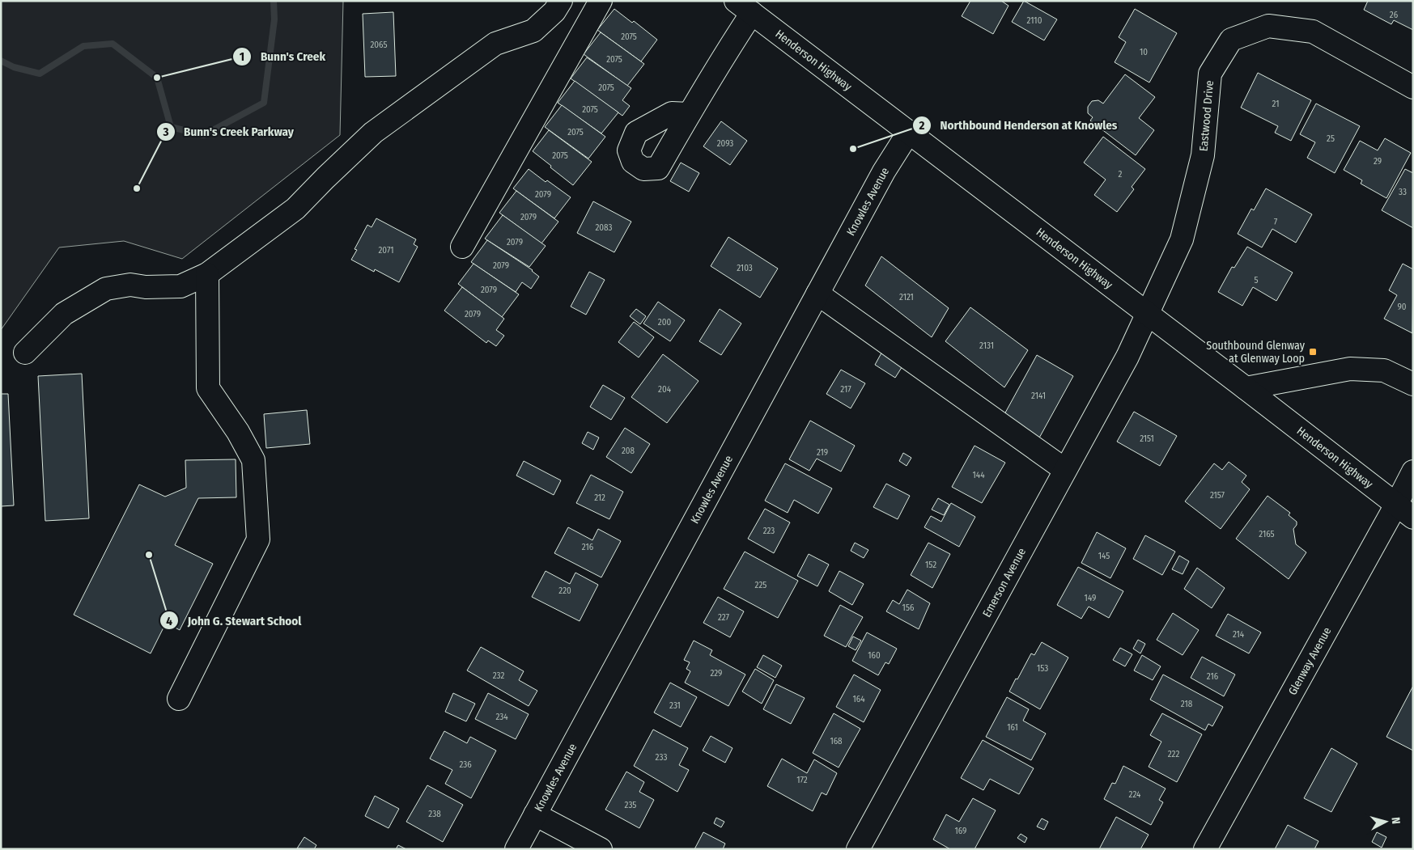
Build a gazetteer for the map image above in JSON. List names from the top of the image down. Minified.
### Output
{"streets":{"street":["Henderson Highway","Eastwood Drive","Knowles Avenue","Emerson Avenue","Glenway Avenue"]},"crossings":[["Henderson Highway","Eastwood Drive"],["Henderson Highway","Knowles Avenue"],["Henderson Highway","Emerson Avenue"],["Henderson Highway","Glenway Avenue"],["Eastwood Drive","Emerson Avenue"]],"places":{"other":["Bunn's Creek","Northbound Henderson at Knowles","Bunn's Creek Parkway","John G. Stewart School"],"transit":["Southbound Glenway at Glenway Loop"]},"house_numbers":["26","2110","2075","2065","10","2075","2075","21","2075","2075","25","2093","2075","29","2","33","2079","2079","7","2083","2079","2071","2079","2103","5","2079","2121","90","2079","200","2131","204","217","2141","2151","208","219","144","2157","212","223","2165","216","145","152","225","220","149","156","227","214","160","153","229","232","216","164","218","231","234","161","168","222","233","236","172","224","235","238","169"],"north":"right"}
